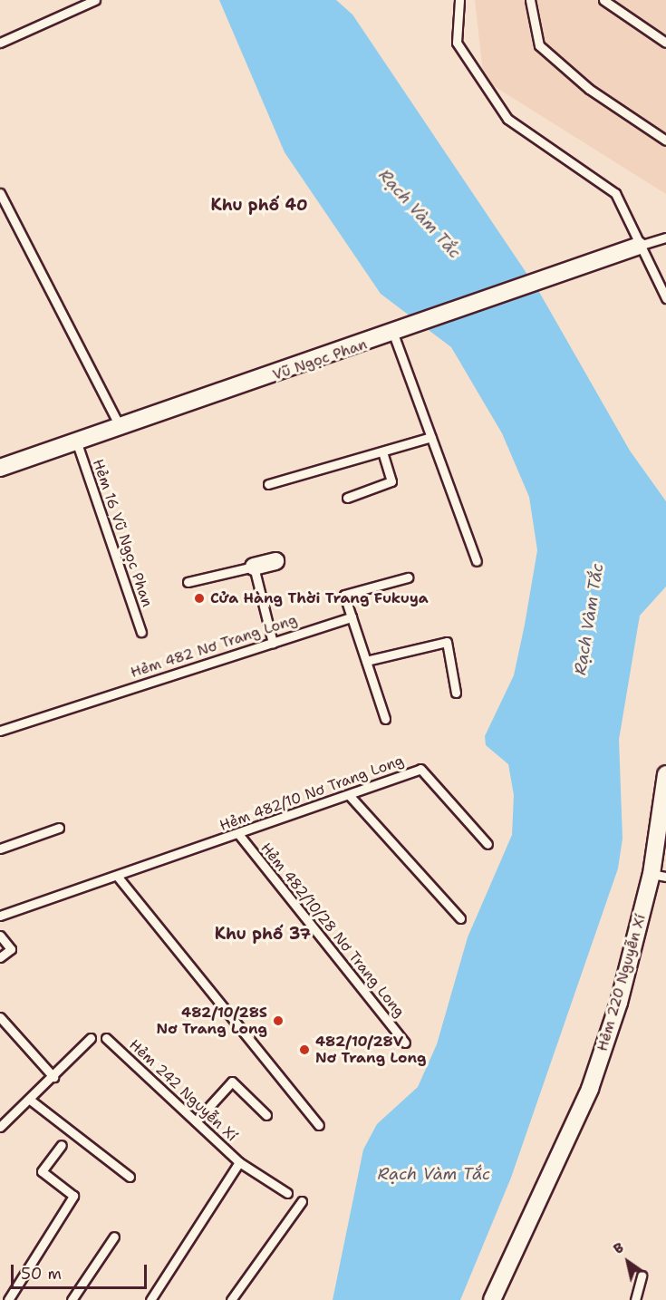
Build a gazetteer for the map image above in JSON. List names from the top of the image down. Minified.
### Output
{"streets":{"street":["Vũ Ngọc Phan","Hẻm 220 Nguyễn Xí"],"lane":["Hẻm 16 Vũ Ngọc Phan","Hẻm 482 Nơ Trang Long","Hẻm 482/10 Nơ Trang Long","Hẻm 482/10/28 Nơ Trang Long","Hẻm 242 Nguyễn Xí"]},"crossings":[["Vũ Ngọc Phan","Hẻm 16 Vũ Ngọc Phan"],["Hẻm 482/10 Nơ Trang Long","Hẻm 482/10/28 Nơ Trang Long"]],"districts":["Khu phố 40","Khu phố 37"],"water":["Rạch Vàm Tắc"],"places":["Cửa Hàng Thời Trang Fukuya","482/10/28S Nơ Trang Long","482/10/28V Nơ Trang Long"],"scale_bar":"50 m","north":"top left"}
